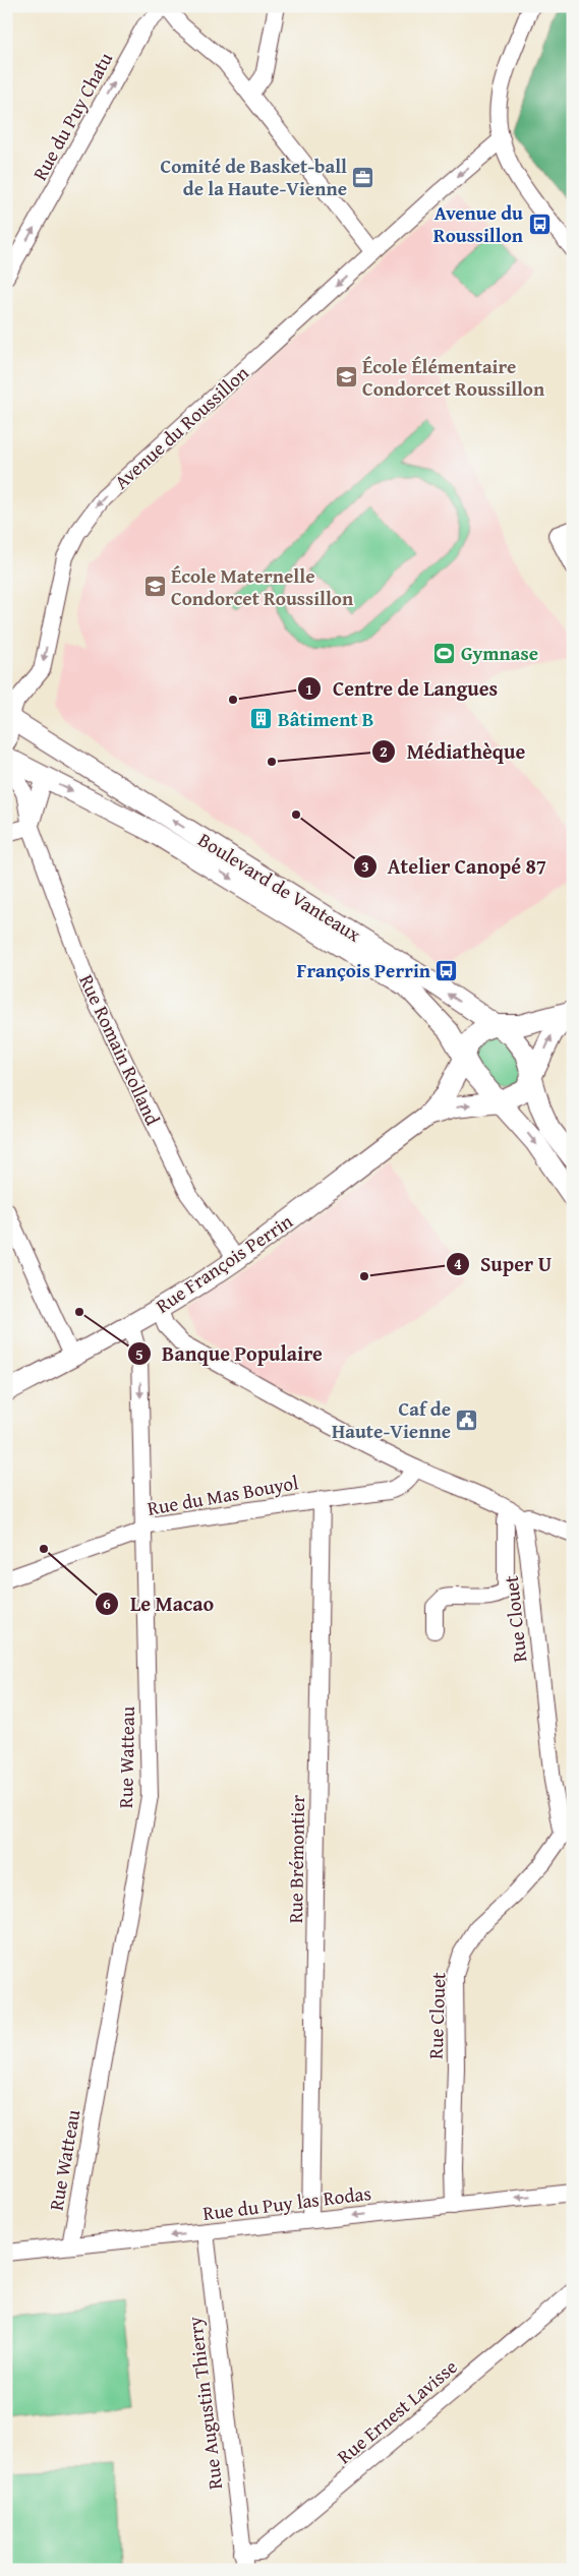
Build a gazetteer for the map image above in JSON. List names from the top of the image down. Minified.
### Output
{"streets":{"main road":["Boulevard de Vanteaux","Rue François Perrin"],"street":["Rue du Puy Chatu","Avenue du Roussillon","Rue Romain Rolland","Rue du Mas Bouyol","Rue Clouet","Rue Watteau","Rue Brémontier","Rue du Puy las Rodas","Rue Augustin Thierry","Rue Ernest Lavisse"]},"crossings":[["Avenue du Roussillon","Boulevard de Vanteaux"],["Boulevard de Vanteaux","Rue Romain Rolland"],["Boulevard de Vanteaux","Rue François Perrin"],["Rue Romain Rolland","Rue François Perrin"],["Rue François Perrin","Rue Watteau"],["Rue du Mas Bouyol","Rue Watteau"],["Rue du Mas Bouyol","Rue Brémontier"],["Rue Clouet","Rue du Puy las Rodas"],["Rue Watteau","Rue du Puy las Rodas"],["Rue Brémontier","Rue du Puy las Rodas"],["Rue du Puy las Rodas","Rue Augustin Thierry"],["Rue Augustin Thierry","Rue Ernest Lavisse"]],"one_way":["Rue du Puy Chatu","Avenue du Roussillon","Rue du Puy las Rodas"],"places":{"office":["Comité de Basket-ball de la Haute-Vienne"],"bus stop":["Avenue du Roussillon","François Perrin"],"school or university":["École Élémentaire Condorcet Roussillon","École Maternelle Condorcet Roussillon"],"sports":["Gymnase"],"other":["Centre de Langues","Médiathèque","Atelier Canopé 87","Super U","Banque Populaire","Le Macao"],"building":["Bâtiment B"],"public building":["Caf de Haute-Vienne"]}}
